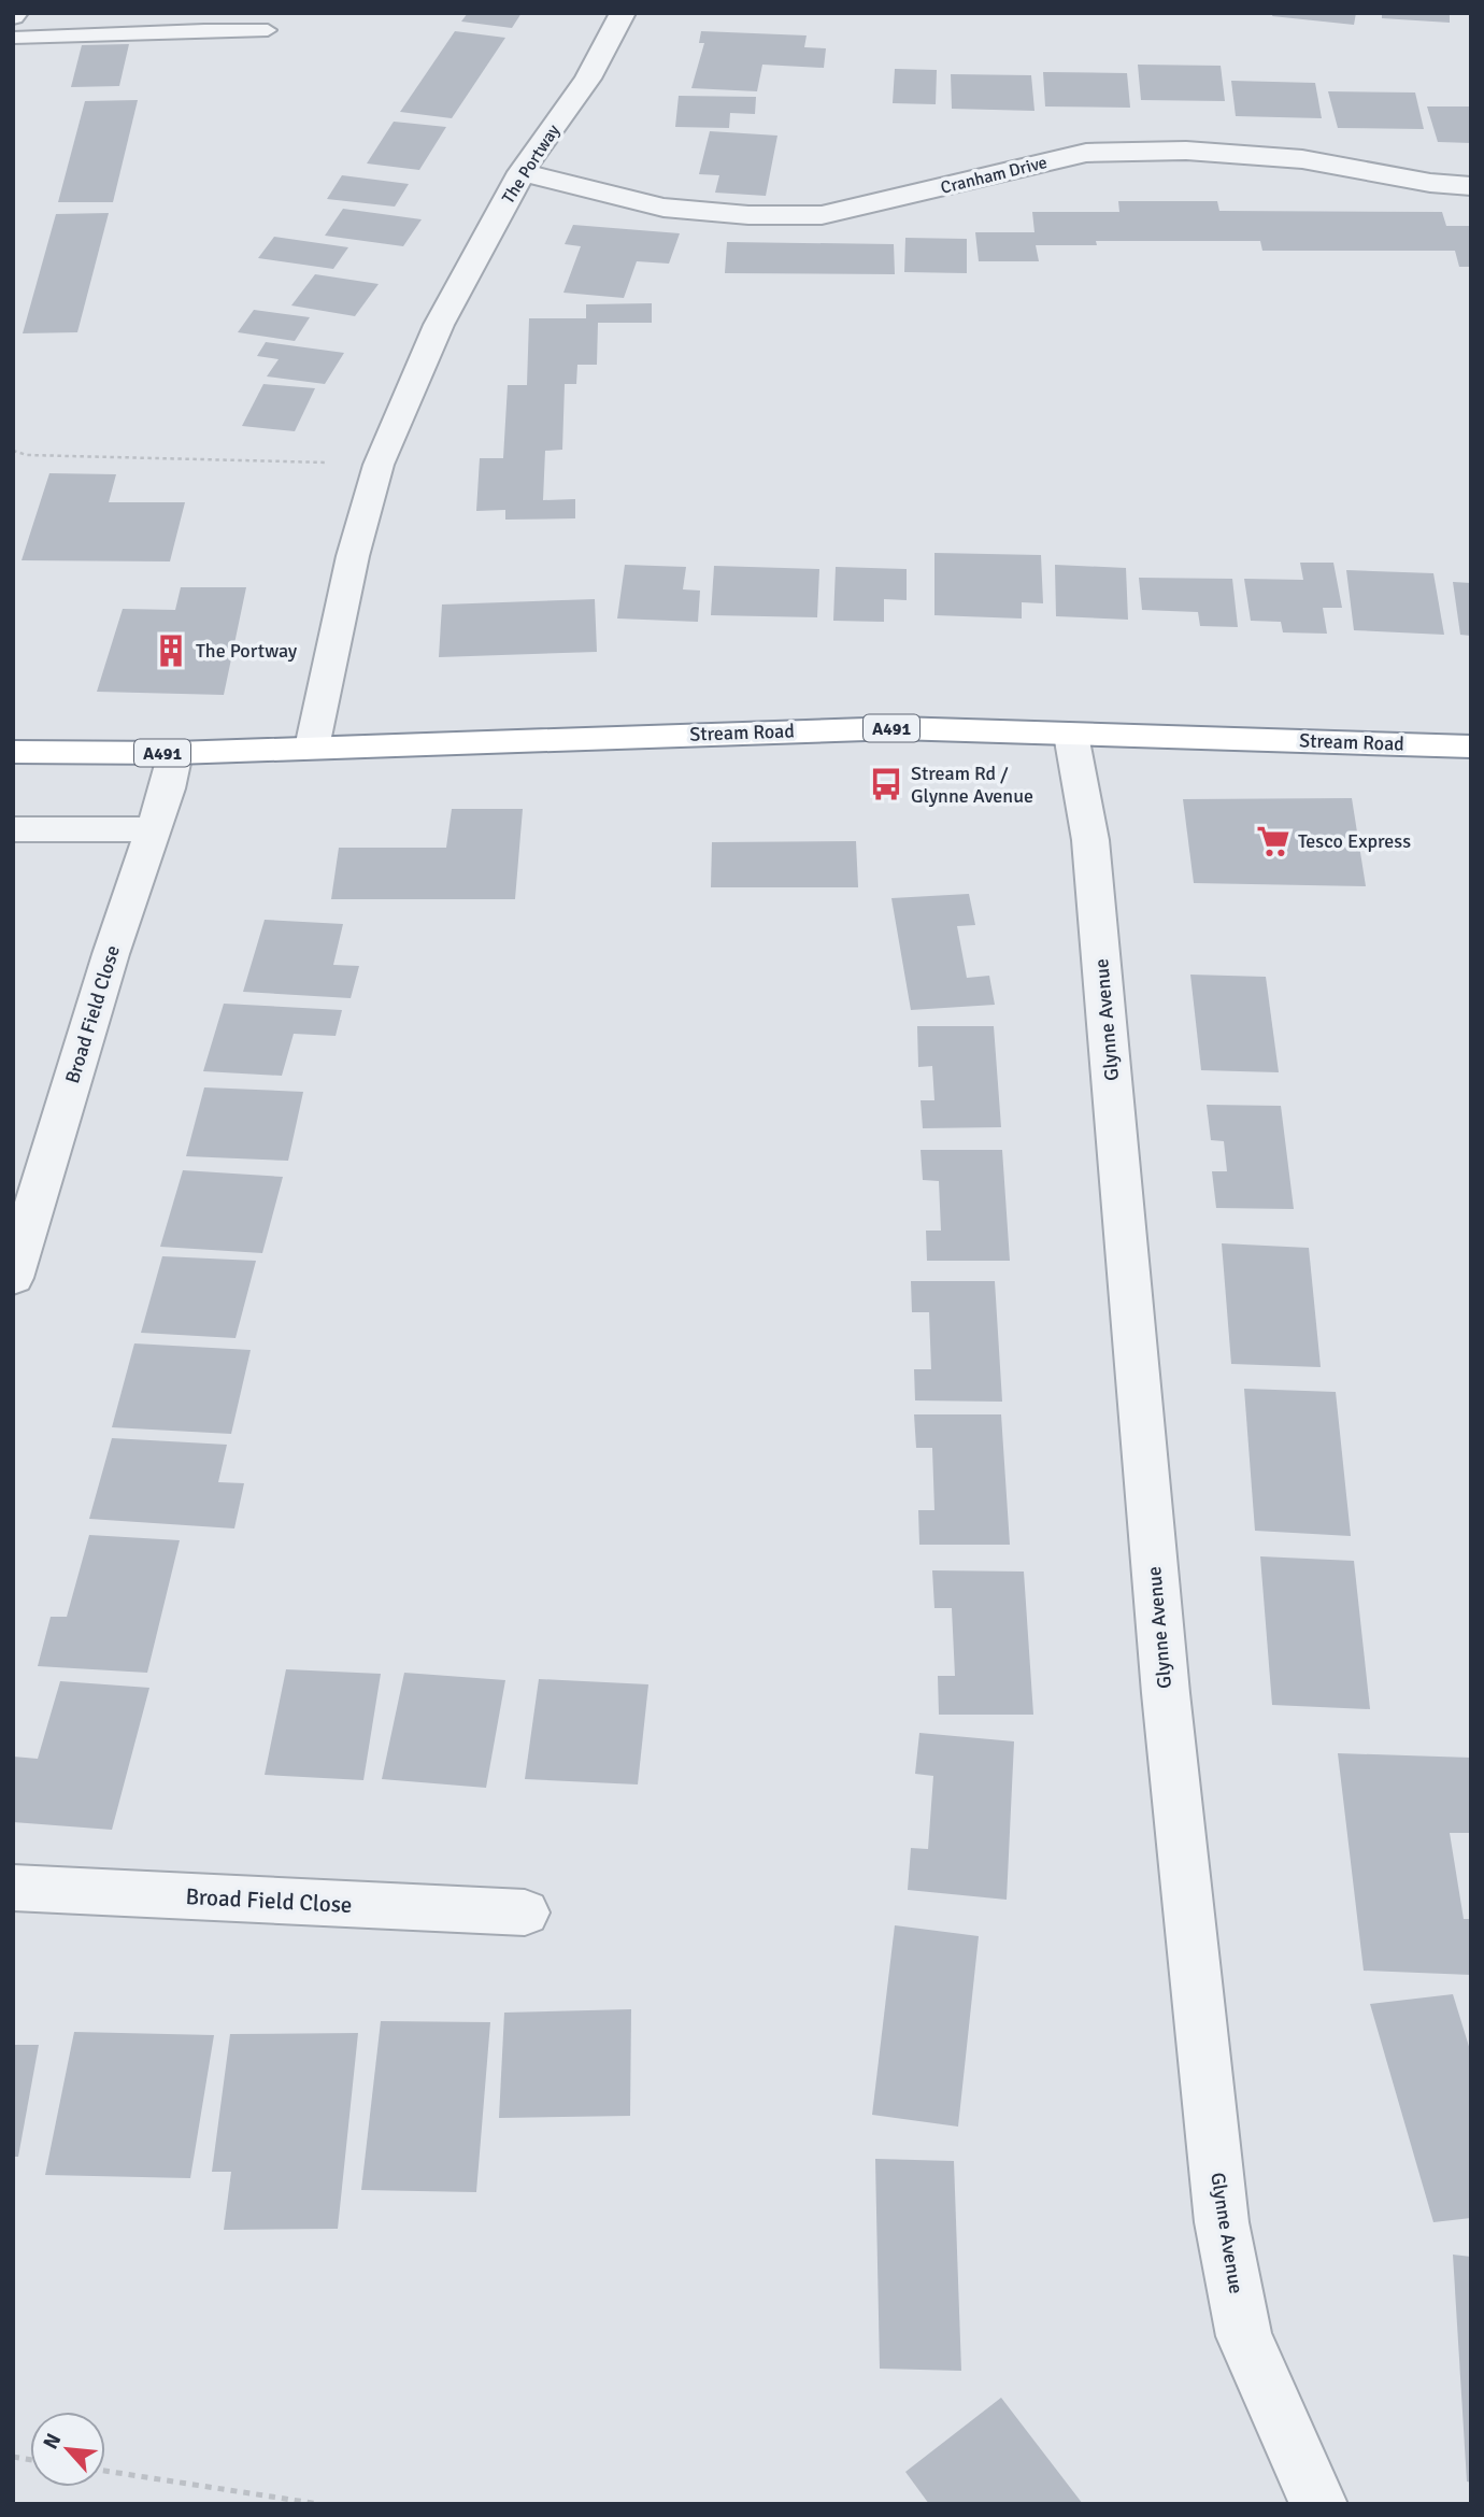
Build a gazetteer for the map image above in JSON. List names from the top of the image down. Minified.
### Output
{"streets":{"highway":["A491","Stream Road"],"street":["The Portway","Cranham Drive","Broad Field Close","Glynne Avenue"]},"crossings":[["The Portway","Cranham Drive"],["The Portway","Stream Road"],["Stream Road","Broad Field Close"],["Stream Road","Glynne Avenue"]],"places":{"building":["The Portway"],"bus stop":["Stream Rd / Glynne Avenue"],"supermarket":["Tesco Express"]},"north":"top left"}
